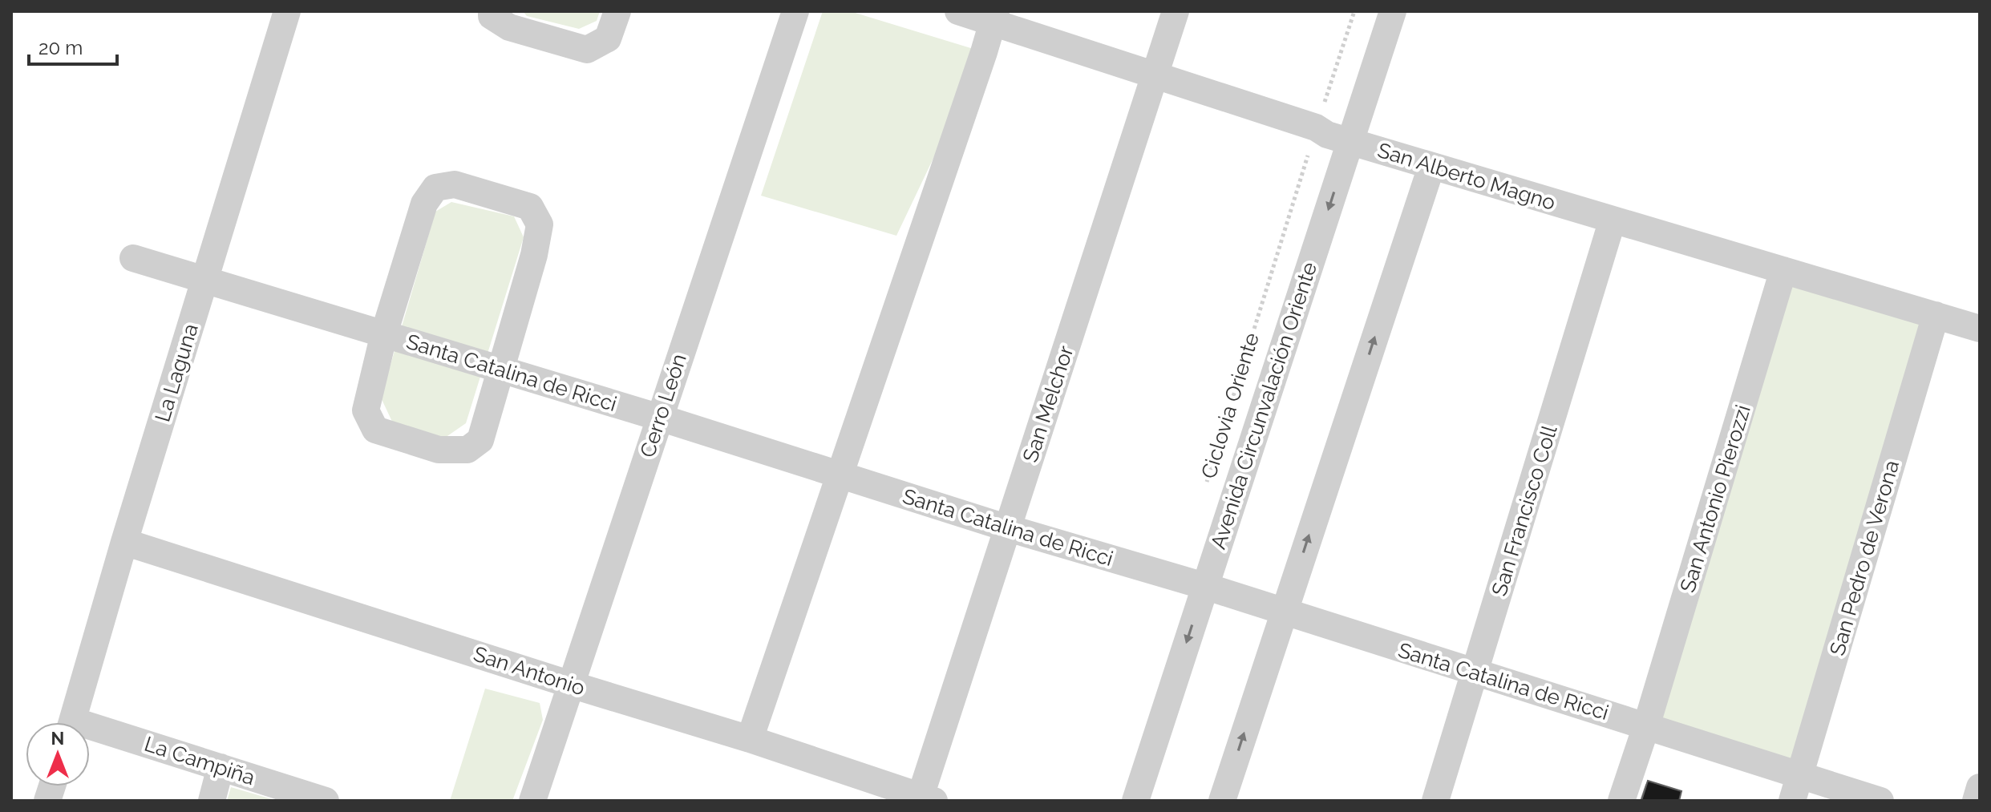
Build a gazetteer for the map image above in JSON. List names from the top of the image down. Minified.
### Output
{"streets":{"street":["San Alberto Magno","La Laguna","Santa Catalina de Ricci","San Melchor","Cerro León","Avenida Circunvalación Oriente","San Antonio Pierozzi","San Francisco Coll","San Pedro de Verona","San Antonio","La Campiña"],"path":["Ciclovia Oriente"]},"crossings":[["San Alberto Magno","San Melchor"],["San Alberto Magno","Ciclovia Oriente"],["San Alberto Magno","Avenida Circunvalación Oriente"],["San Alberto Magno","San Antonio Pierozzi"],["San Alberto Magno","San Francisco Coll"],["San Alberto Magno","San Pedro de Verona"],["La Laguna","Santa Catalina de Ricci"],["La Laguna","San Antonio"],["Santa Catalina de Ricci","San Melchor"],["Santa Catalina de Ricci","Cerro León"],["Santa Catalina de Ricci","Avenida Circunvalación Oriente"],["Santa Catalina de Ricci","San Antonio Pierozzi"],["Santa Catalina de Ricci","San Francisco Coll"],["Santa Catalina de Ricci","San Pedro de Verona"],["San Melchor","San Antonio"],["Cerro León","San Antonio"]],"scale_bar":"20 m","north":"top"}
